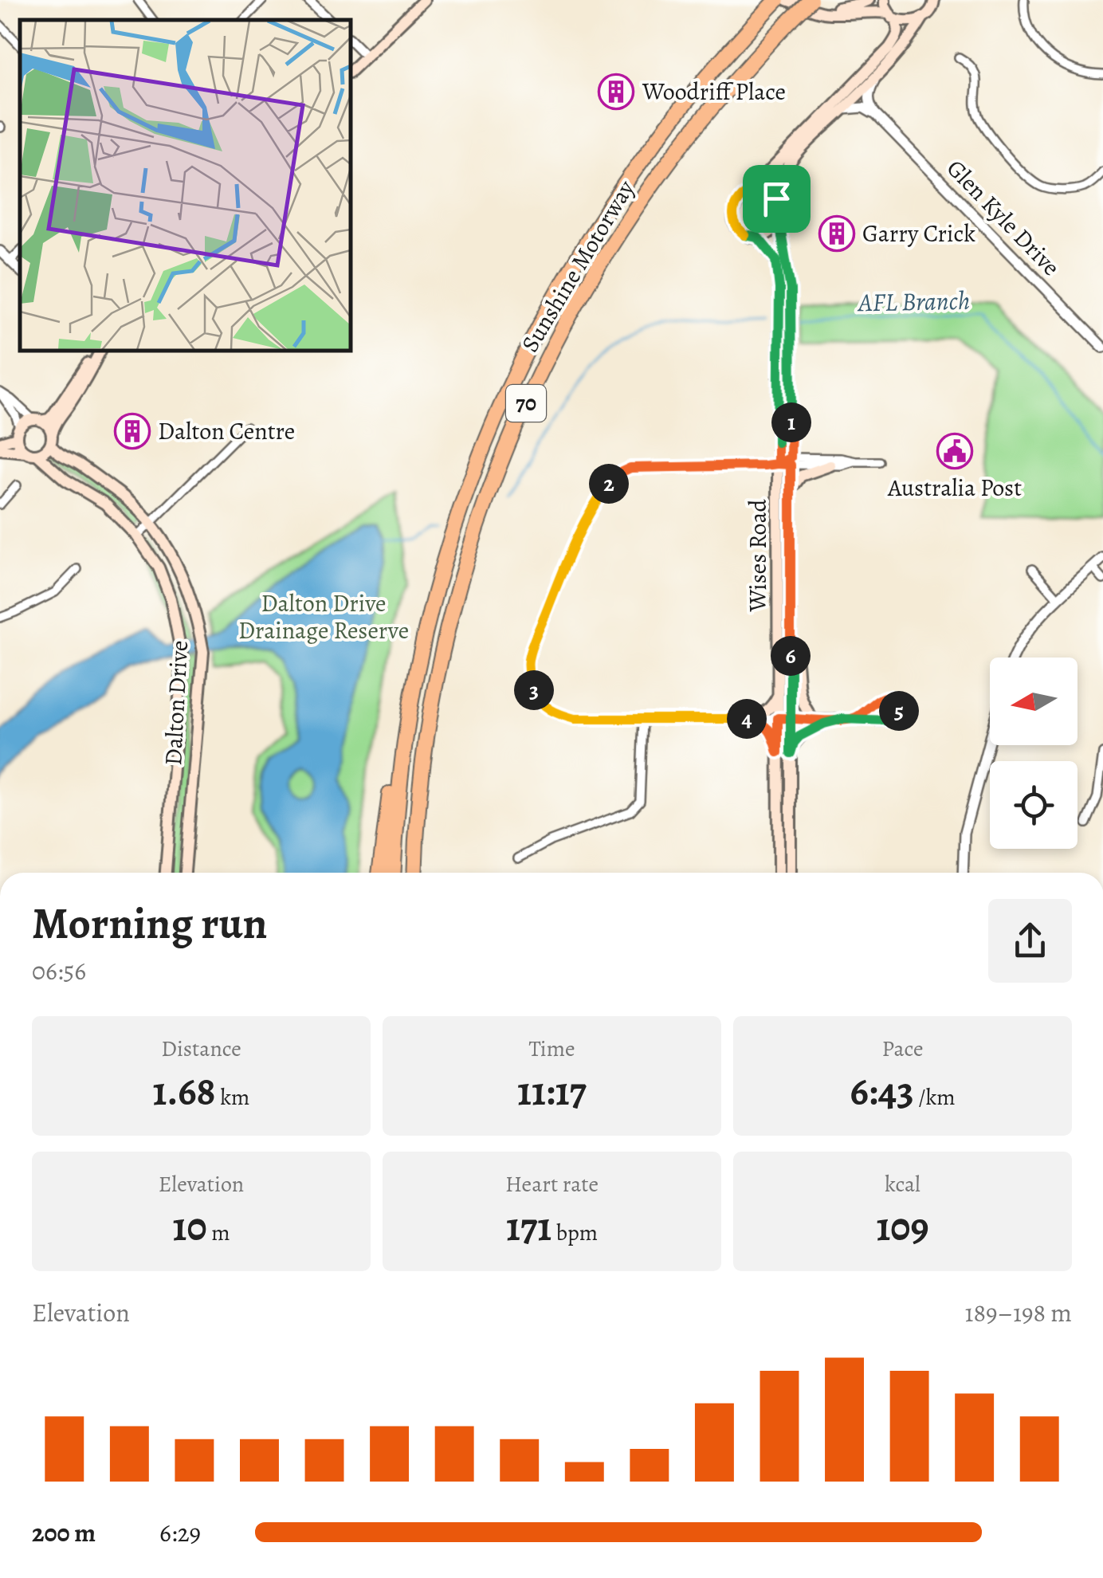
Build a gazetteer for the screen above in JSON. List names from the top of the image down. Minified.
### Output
{"streets":{"highway":["Sunshine Motorway","70"],"main road":["Wises Road","Dalton Drive"],"street":["Glen Kyle Drive"]},"water":["AFL Branch"],"parks":["Dalton Drive Drainage Reserve"],"places":{"building":["Woodriff Place","Garry Crick","Dalton Centre"],"public building":["Australia Post"]},"north":"left","page":{"pins":["1","2","6","3","5","4"],"heading":["Morning run","06:56"],"stats":[["Distance","1.68 km"],["Time","11:17"],["Pace","6:43 /km"],["Elevation","10 m"],["Heart rate","171 bpm"],["kcal","109"]],"chart":["Elevation","189–198 m"],"list":[{"name":"200 m","note":"6:29"}]}}
